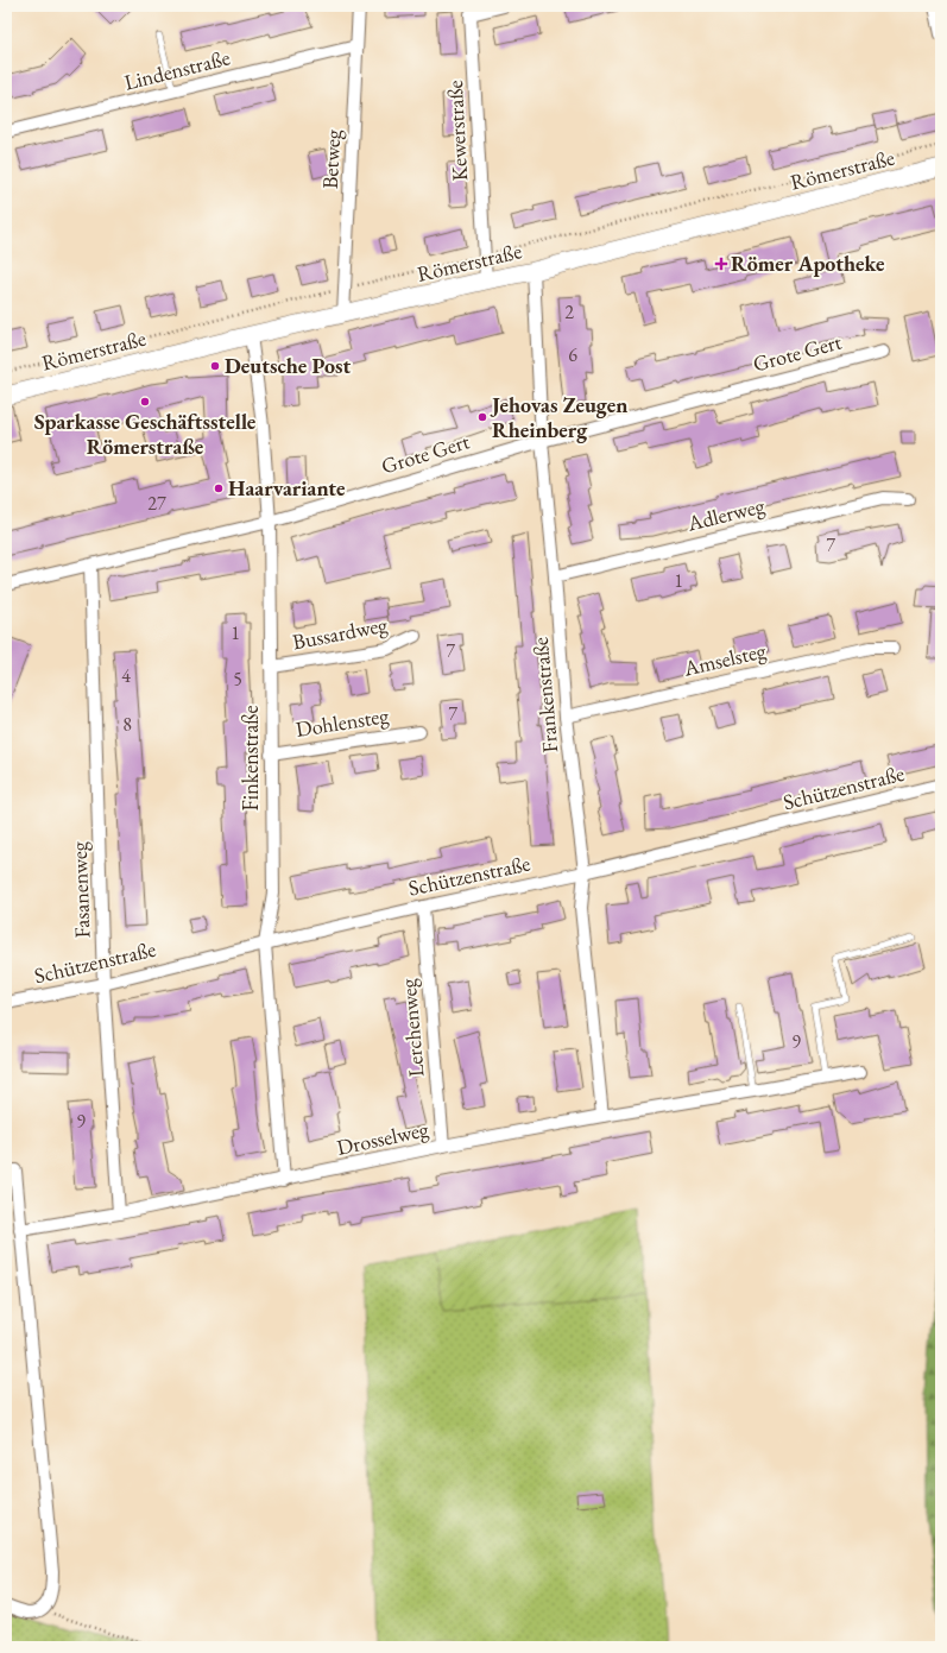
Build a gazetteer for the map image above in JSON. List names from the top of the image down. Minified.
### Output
{"streets":{"street":["Lindenstraße","Kewerstraße","Betweg","Römerstraße","Grote Gert","Adlerweg","Bussardweg","Amselsteg","Frankenstraße","Dohlensteg","Finkenstraße","Schützenstraße","Fasanenweg","Lerchenweg","Drosselweg"]},"crossings":[["Lindenstraße","Betweg"],["Kewerstraße","Römerstraße"],["Betweg","Römerstraße"],["Römerstraße","Frankenstraße"],["Römerstraße","Finkenstraße"],["Grote Gert","Frankenstraße"],["Grote Gert","Finkenstraße"],["Grote Gert","Fasanenweg"],["Adlerweg","Frankenstraße"],["Bussardweg","Finkenstraße"],["Amselsteg","Frankenstraße"],["Frankenstraße","Schützenstraße"],["Frankenstraße","Drosselweg"],["Dohlensteg","Finkenstraße"],["Finkenstraße","Schützenstraße"],["Finkenstraße","Drosselweg"],["Schützenstraße","Fasanenweg"],["Schützenstraße","Lerchenweg"],["Fasanenweg","Drosselweg"],["Lerchenweg","Drosselweg"]],"places":{"health":["Römer Apotheke"],"other":["Deutsche Post","Sparkasse Geschäftsstelle Römerstraße","Jehovas Zeugen Rheinberg","Haarvariante"]},"house_numbers":["2","6","27","7","1","1","7","4","5","7","8","9","9"]}
